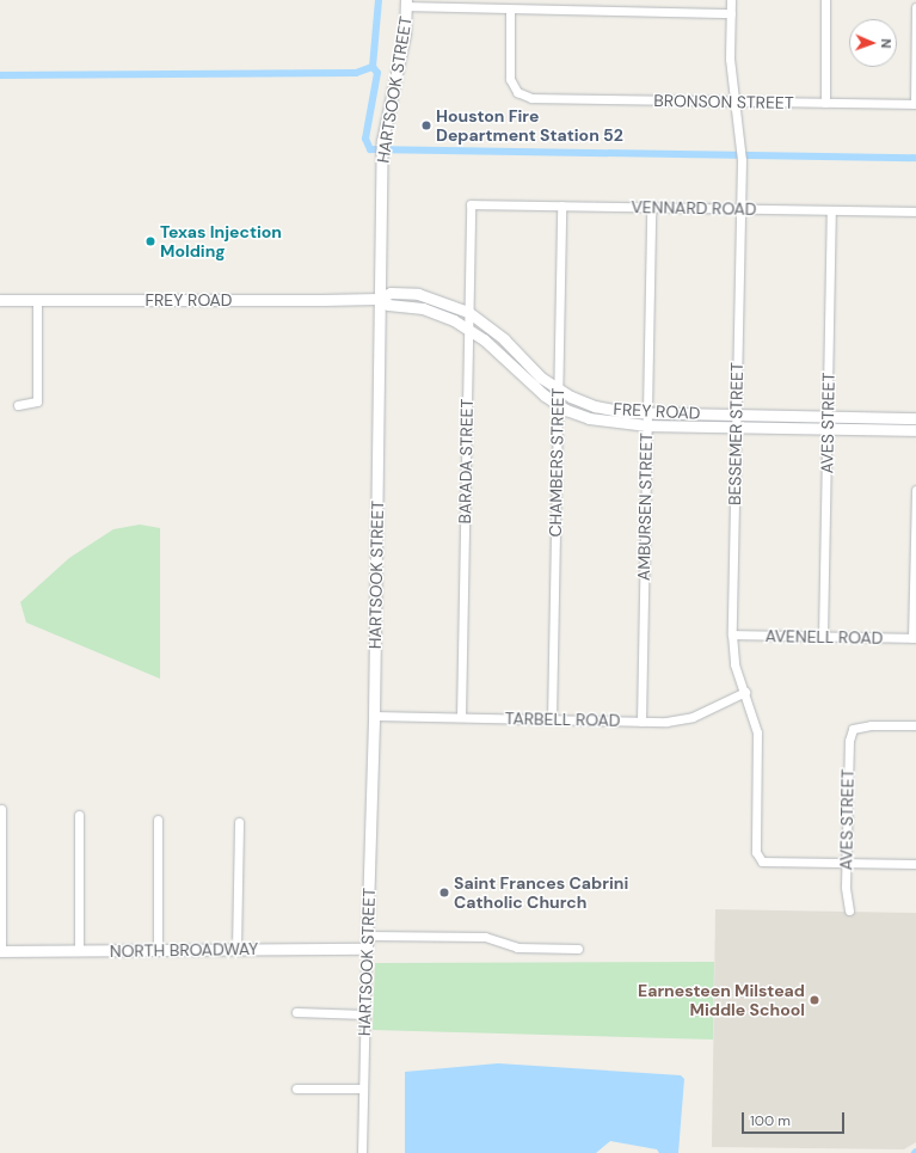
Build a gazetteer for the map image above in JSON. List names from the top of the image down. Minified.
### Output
{"streets":{"street":["HARTSOOK STREET","BRONSON STREET","VENNARD ROAD","FREY ROAD","AVES STREET","BESSEMER STREET","BARADA STREET","CHAMBERS STREET","AMBURSEN STREET","AVENELL ROAD","TARBELL ROAD","NORTH BROADWAY"]},"crossings":[["HARTSOOK STREET","FREY ROAD"],["HARTSOOK STREET","TARBELL ROAD"],["HARTSOOK STREET","NORTH BROADWAY"],["BRONSON STREET","BESSEMER STREET"],["VENNARD ROAD","AVES STREET"],["VENNARD ROAD","BESSEMER STREET"],["VENNARD ROAD","BARADA STREET"],["VENNARD ROAD","CHAMBERS STREET"],["VENNARD ROAD","AMBURSEN STREET"],["FREY ROAD","AVES STREET"],["FREY ROAD","BESSEMER STREET"],["FREY ROAD","BARADA STREET"],["FREY ROAD","CHAMBERS STREET"],["FREY ROAD","AMBURSEN STREET"],["AVES STREET","BESSEMER STREET"],["AVES STREET","AVENELL ROAD"],["BESSEMER STREET","AVENELL ROAD"],["BESSEMER STREET","TARBELL ROAD"],["BARADA STREET","TARBELL ROAD"],["CHAMBERS STREET","TARBELL ROAD"],["AMBURSEN STREET","TARBELL ROAD"]],"places":["Houston Fire Department Station 52","Texas Injection Molding","Saint Frances Cabrini Catholic Church","Earnesteen Milstead Middle School"],"scale_bar":"100 m","north":"right"}
